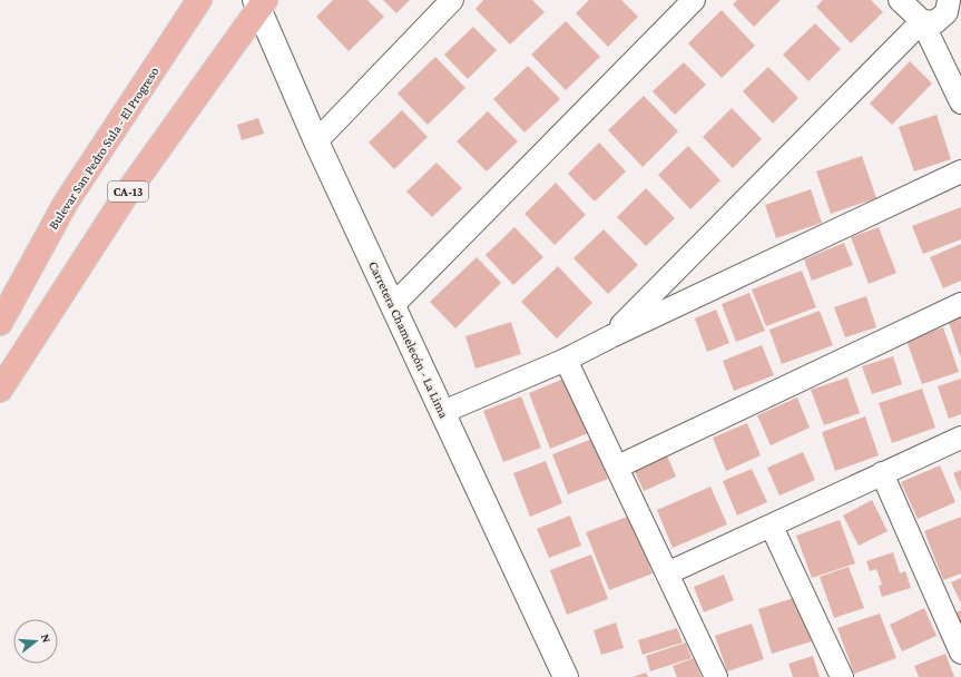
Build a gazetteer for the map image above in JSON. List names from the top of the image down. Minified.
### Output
{"streets":{"main road":["Bulevar San Pedro Sula - El Progreso","CA-13"],"street":["Carretera Chamelecón - La Lima"]},"crossings":[["CA-13","Carretera Chamelecón - La Lima"]],"north":"right"}
